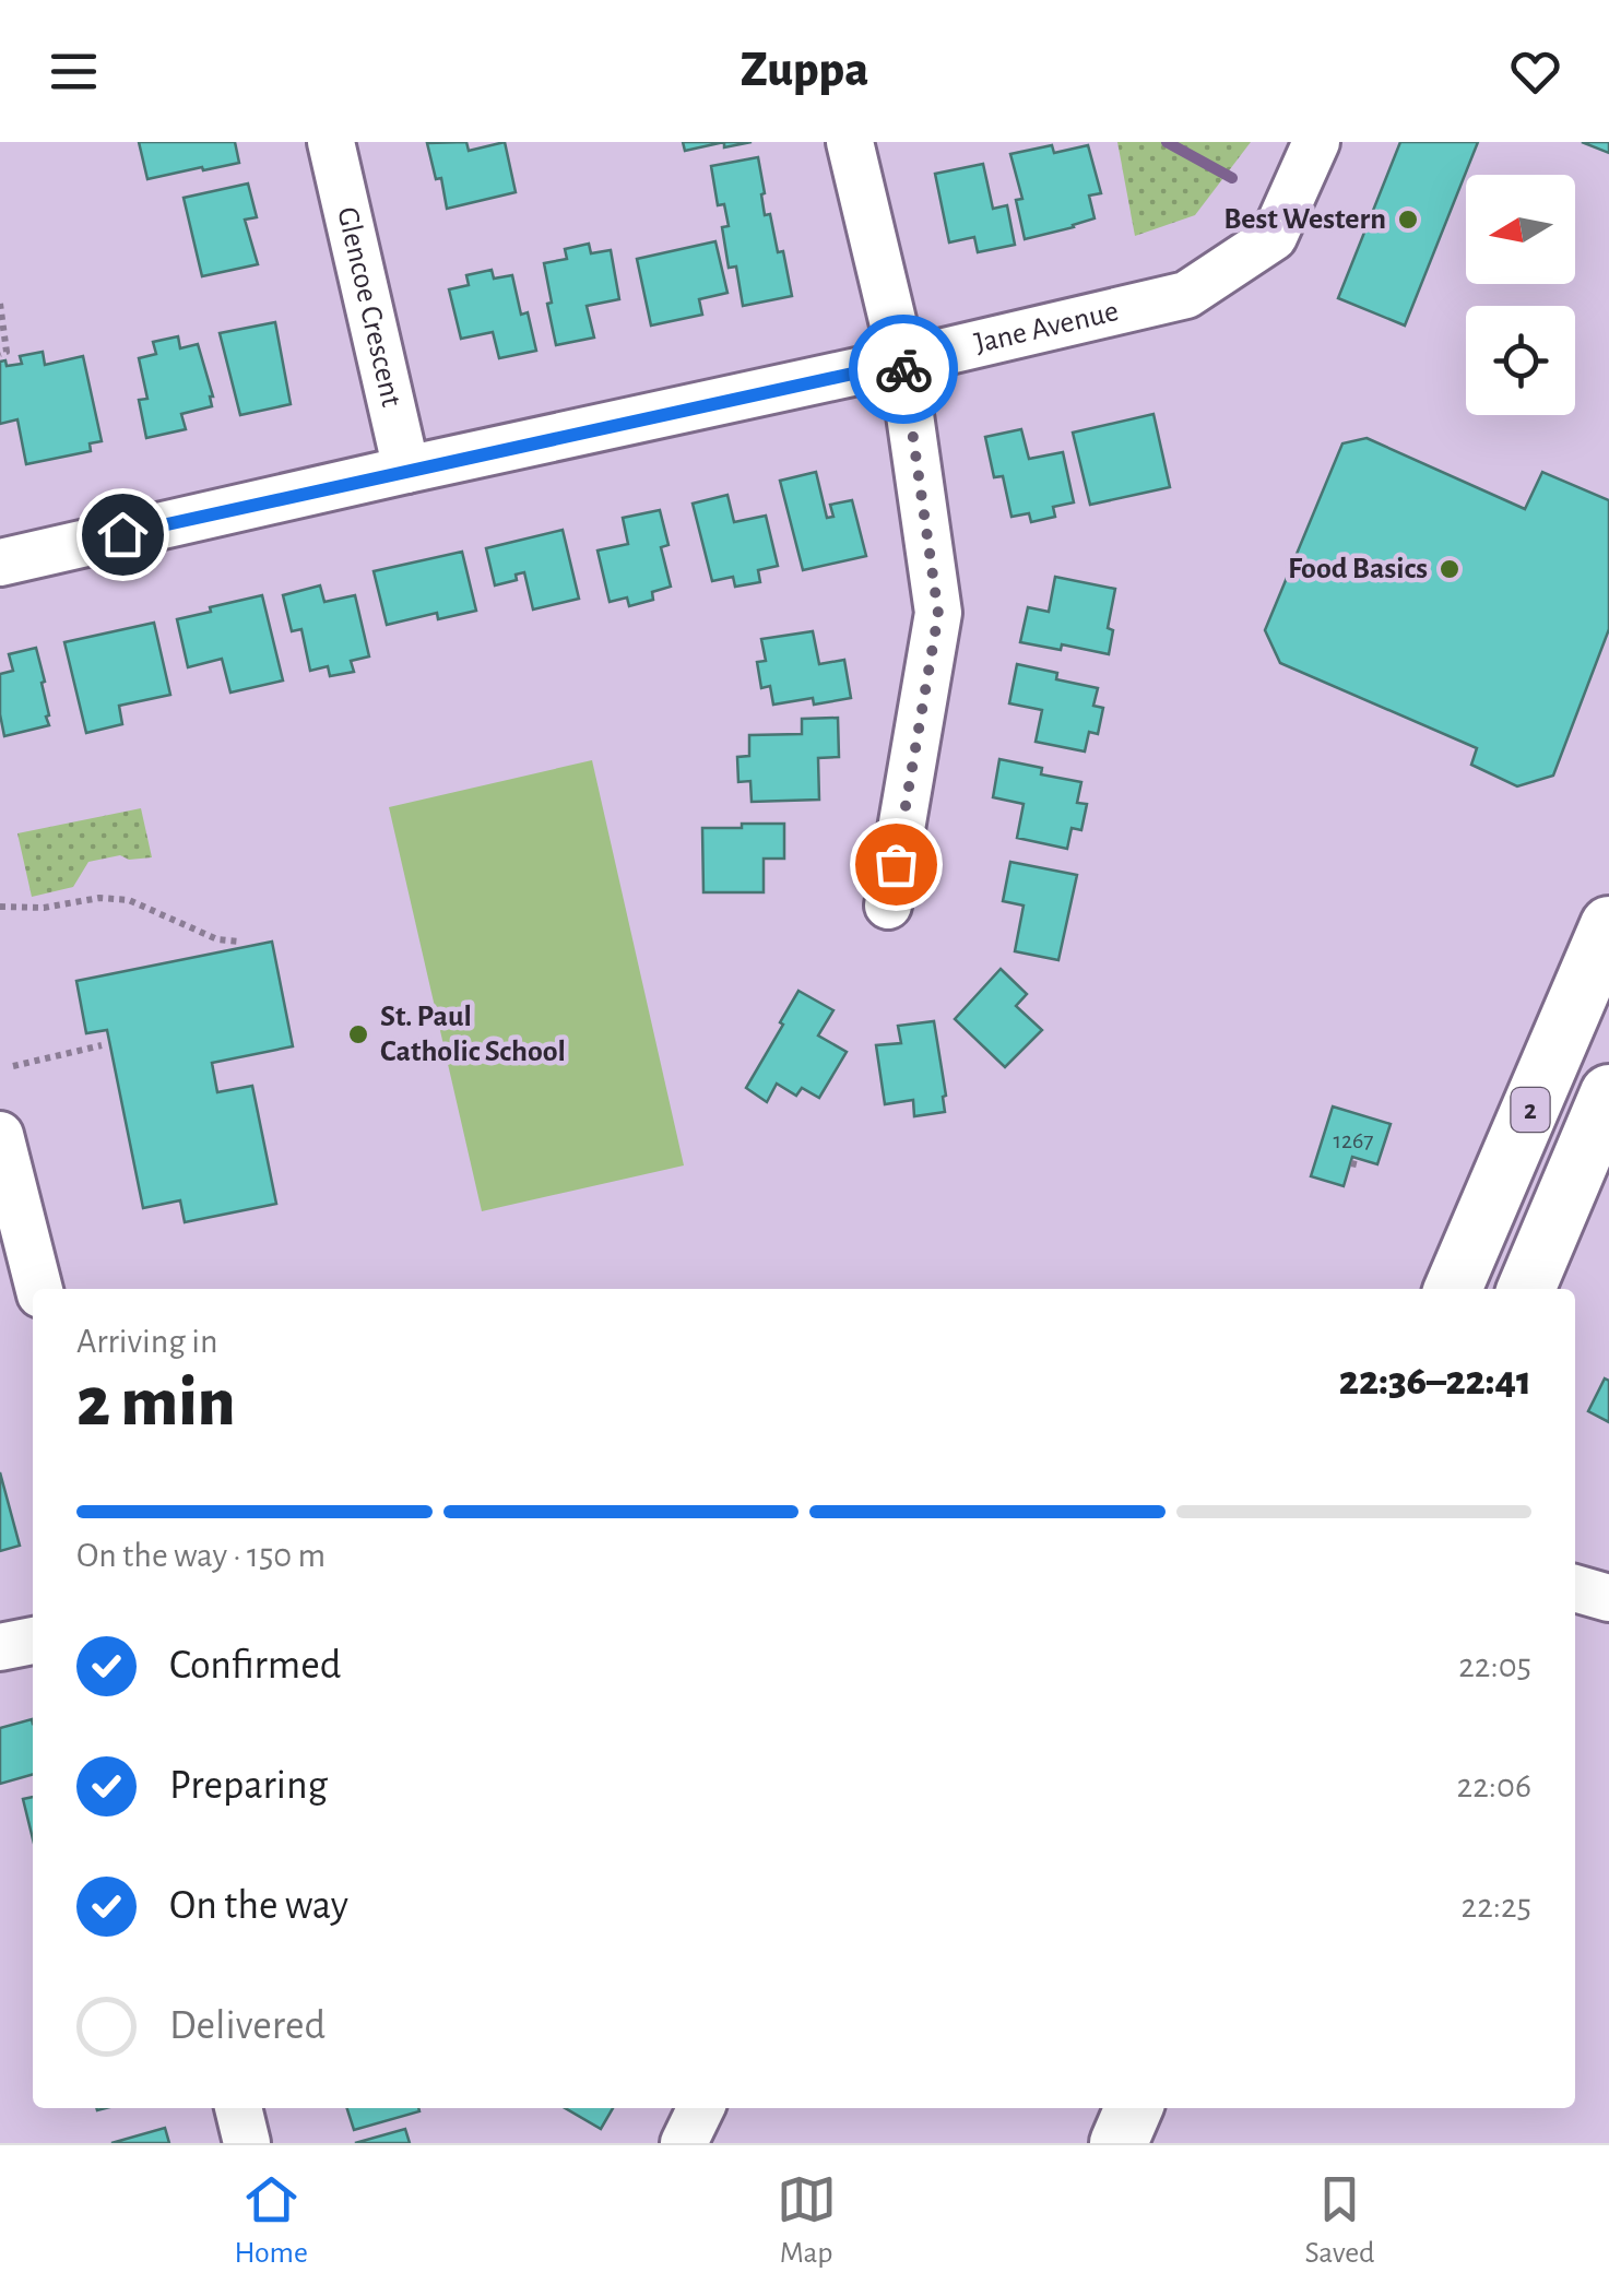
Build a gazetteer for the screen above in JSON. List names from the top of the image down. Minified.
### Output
{"streets":{"main road":["2"],"street":["Glencoe Crescent","Jane Avenue"]},"crossings":[["Glencoe Crescent","Jane Avenue"]],"places":["Best Western","Food Basics","St. Paul Catholic School"],"house_numbers":["1267"],"north":"left","page":{"header":"Zuppa","heading":["2 min","Arriving in","22:36–22:41"],"bar":"On the way · 150 m","list":[["Confirmed","22:05"],["Preparing","22:06"],["On the way","22:25"],"Delivered"],"tabs":["Home","Map","Saved"]}}
